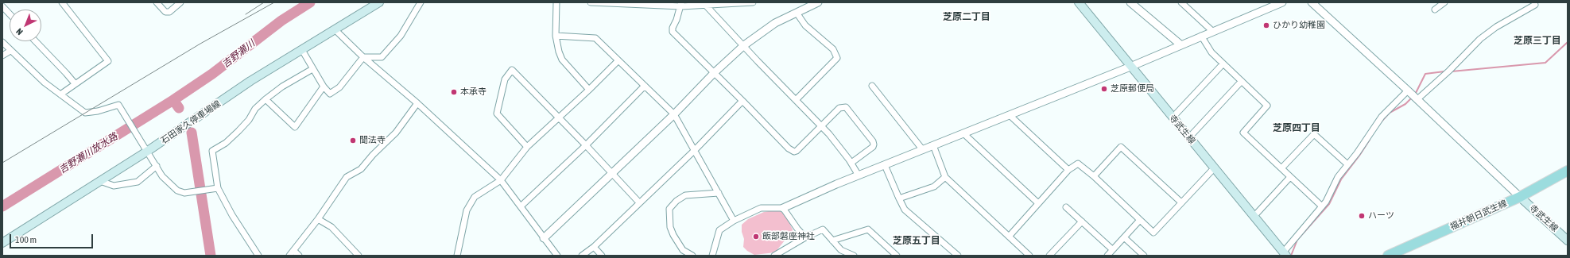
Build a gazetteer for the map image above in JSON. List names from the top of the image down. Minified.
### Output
{"streets":{"main road":["石田家久停車場線","寺武生線","福井朝日武生線"]},"crossings":[["寺武生線","福井朝日武生線"]],"districts":["芝原二丁目","芝原三丁目","芝原四丁目","芝原五丁目"],"water":["吉野瀬川","吉野瀬川放水路"],"places":["ひかり幼稚園","芝原郵便局","本承寺","聞法寺","ハーツ","飯部磐座神社"],"scale_bar":"100 m","north":"bottom left"}
